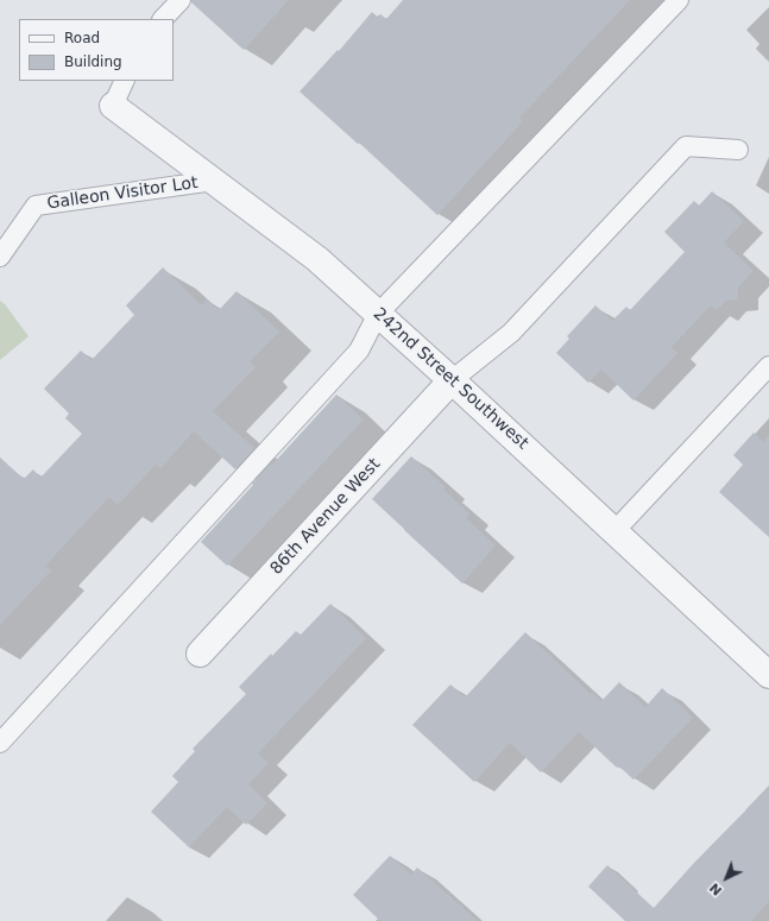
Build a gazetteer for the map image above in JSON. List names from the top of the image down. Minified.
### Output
{"streets":{"street":["242nd Street Southwest","86th Avenue West"],"lane":["Galleon Visitor Lot"]},"crossings":[["Galleon Visitor Lot","242nd Street Southwest"],["242nd Street Southwest","86th Avenue West"]],"legend":["Road","Building"],"north":"bottom left"}
